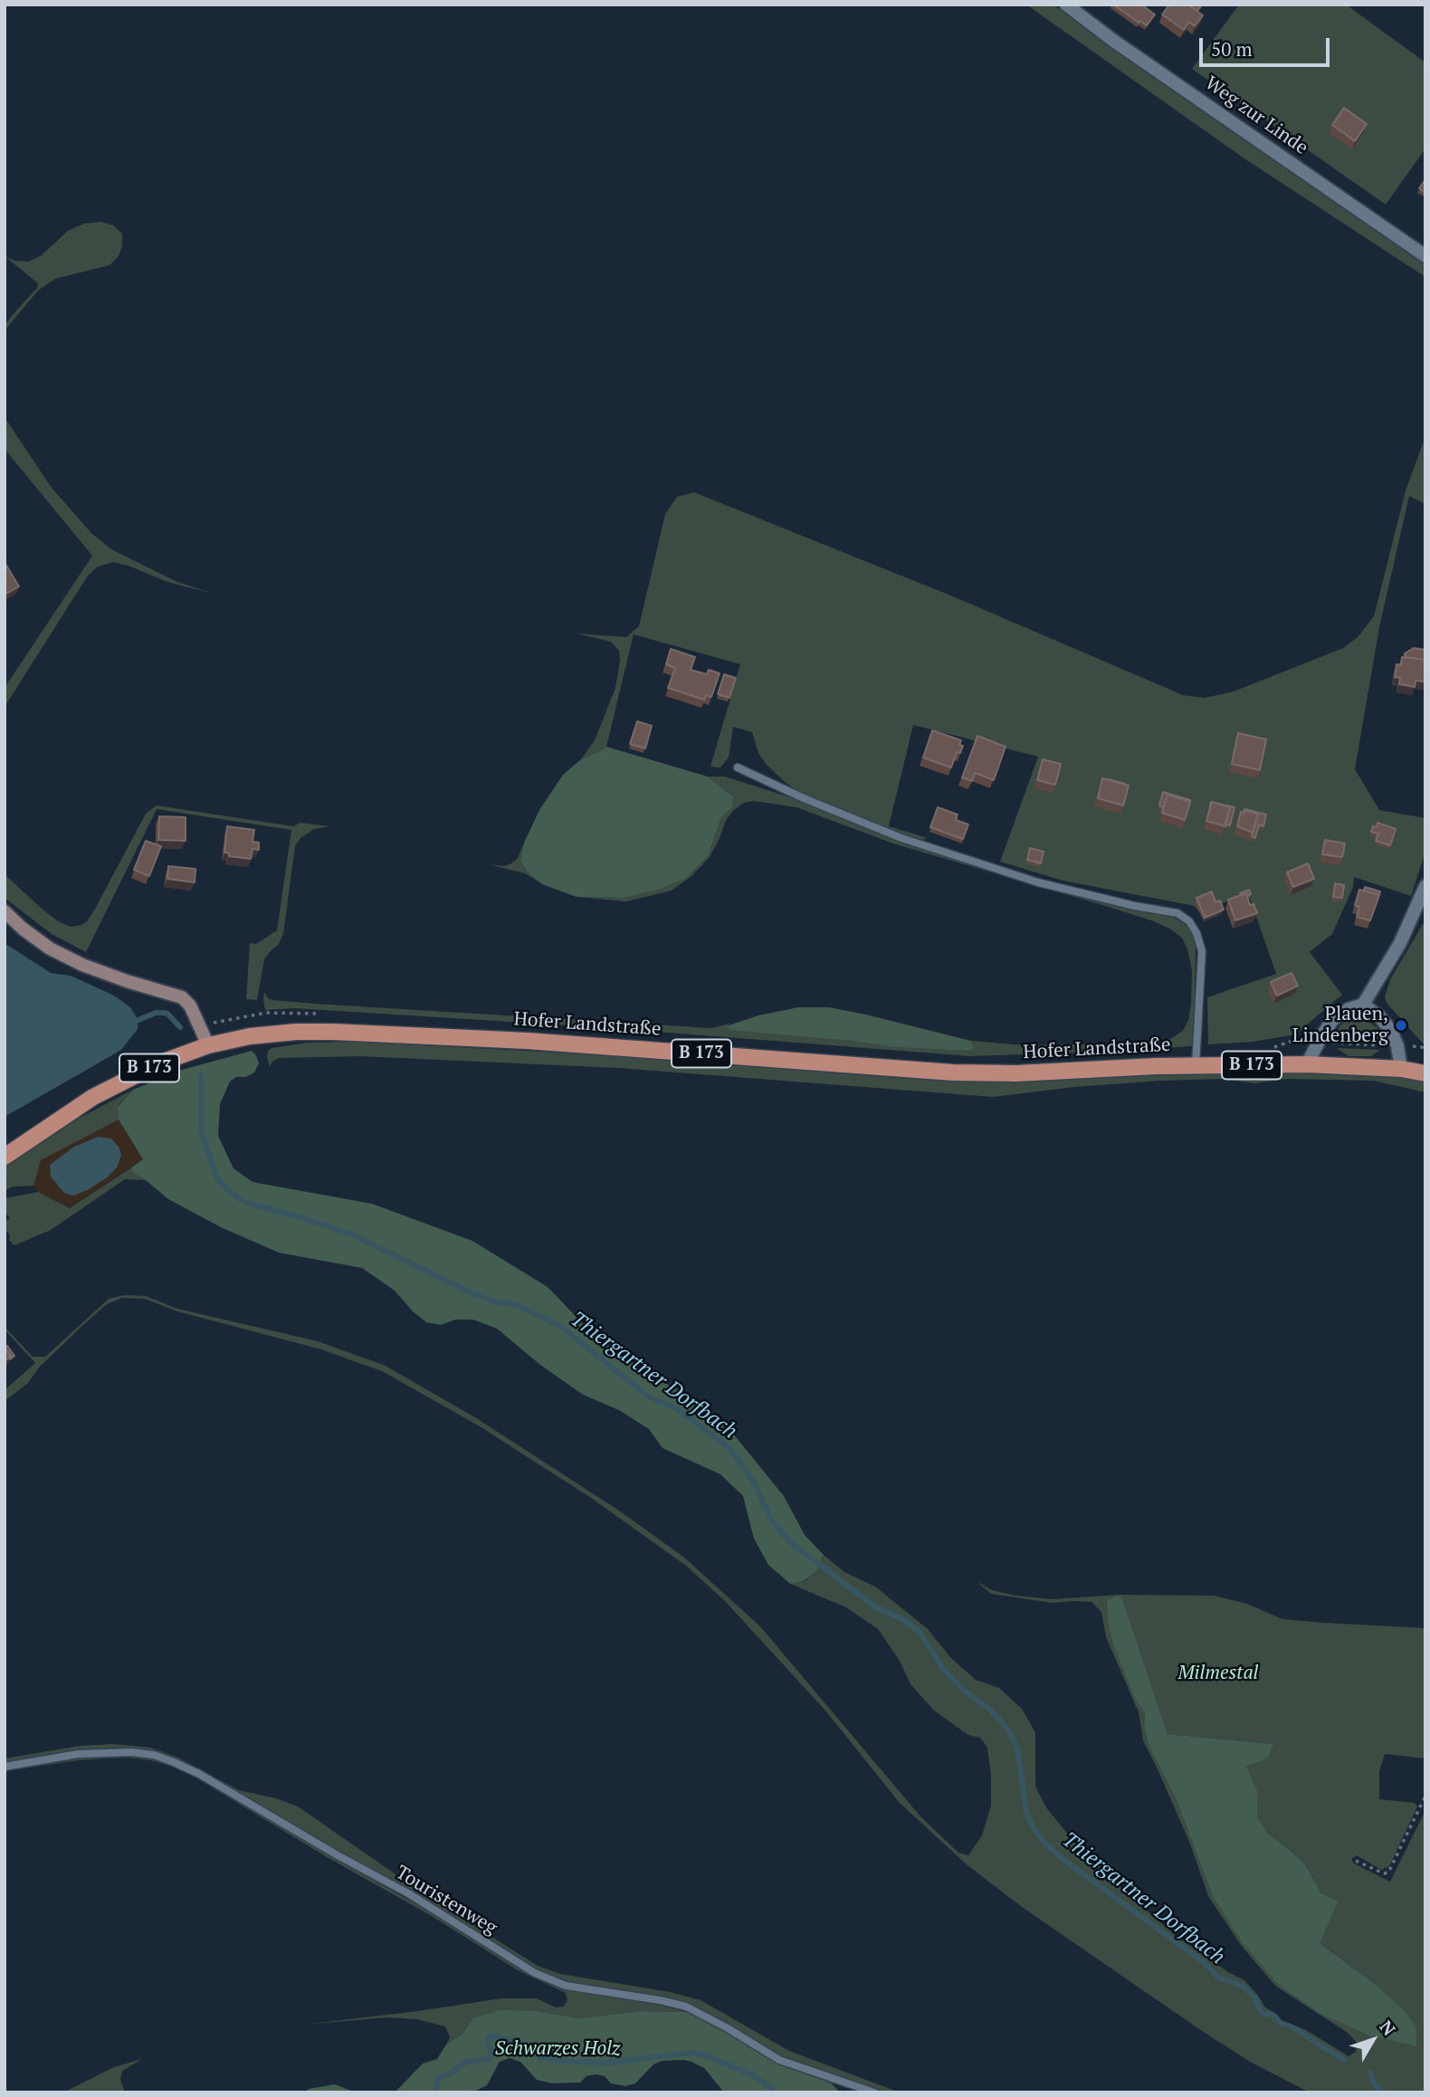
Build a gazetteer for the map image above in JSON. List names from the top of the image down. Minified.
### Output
{"streets":{"main road":["Hofer Landstraße","B 173"],"street":["Weg zur Linde"],"lane":["Touristenweg"]},"water":["Thiergartner Dorfbach"],"parks":["Milmestal","Schwarzes Holz"],"places":["Plauen, Lindenberg"],"scale_bar":"50 m","north":"top right"}
